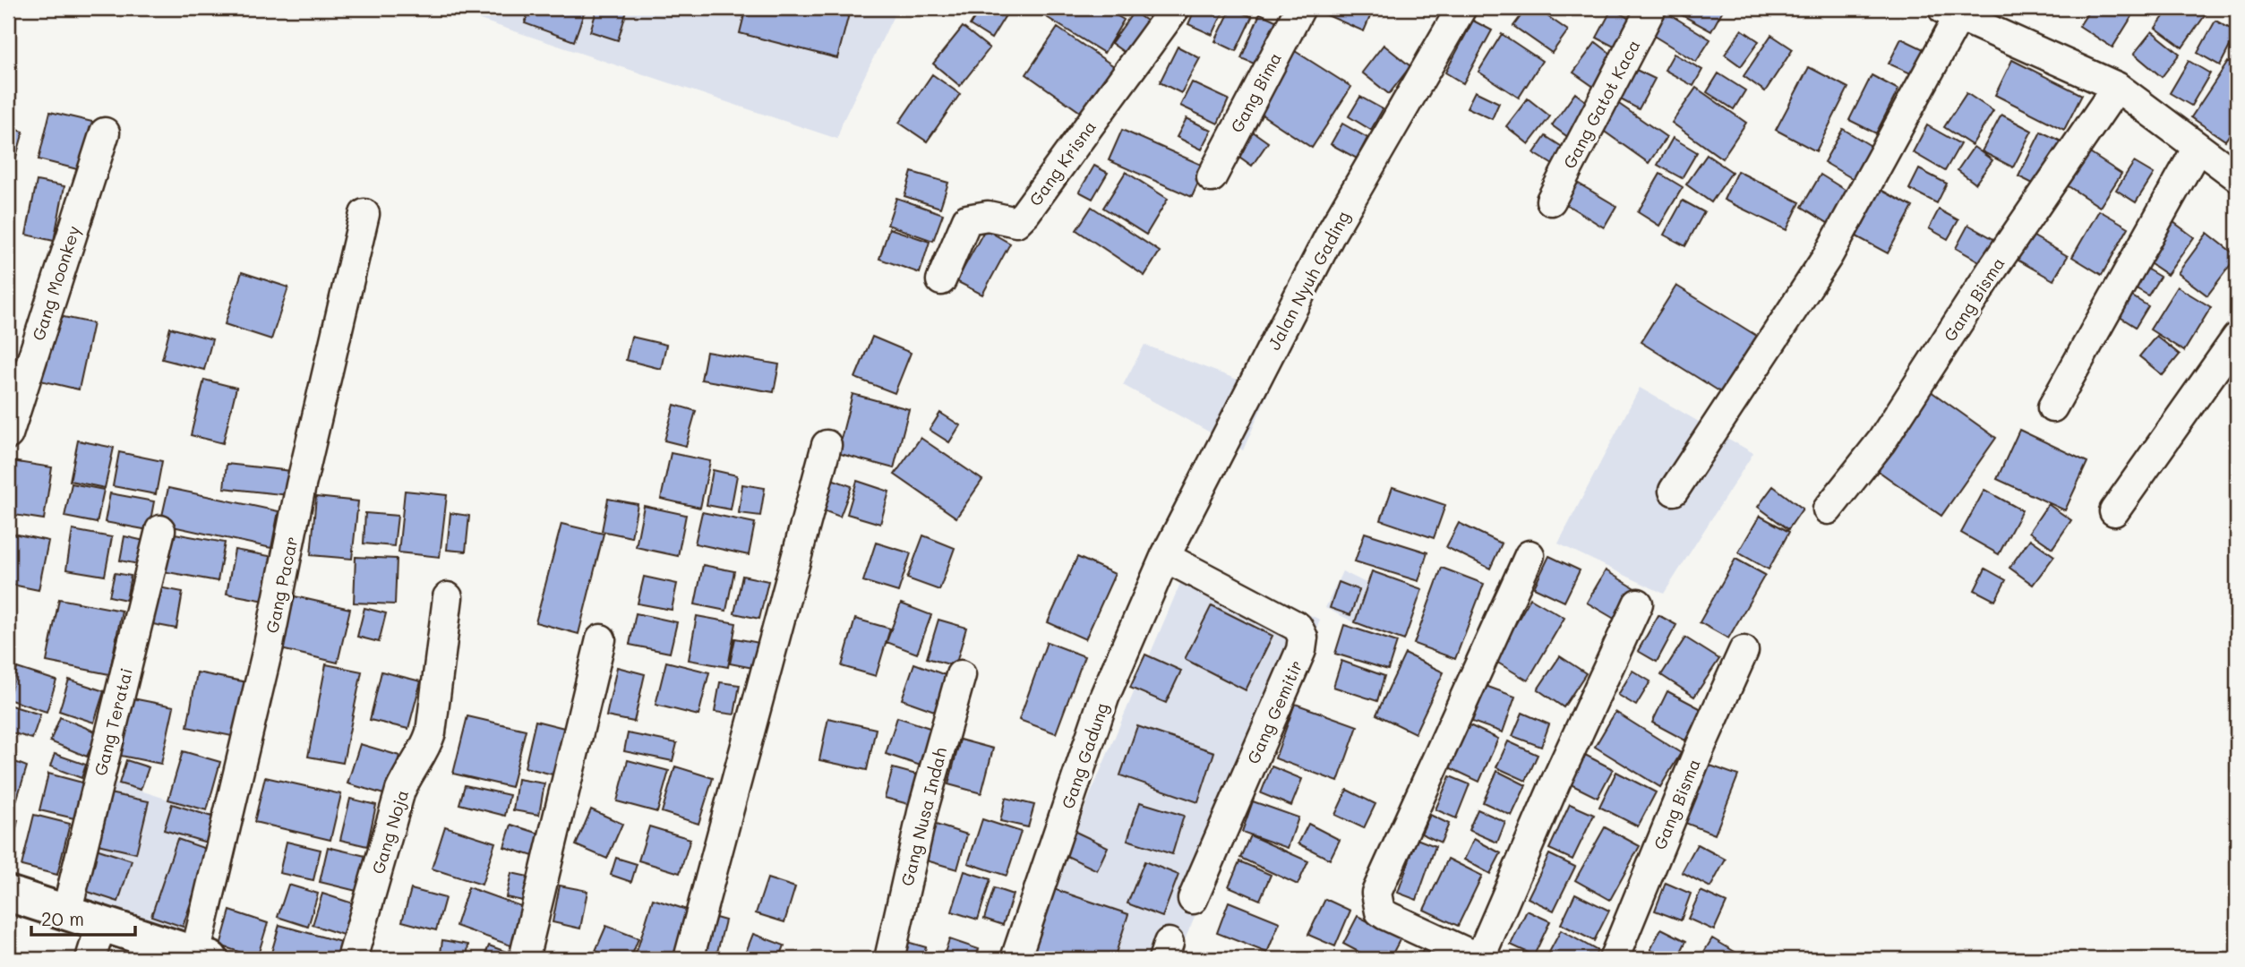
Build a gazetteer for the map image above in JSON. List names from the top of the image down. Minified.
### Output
{"streets":{"street":["Gang Bima","Gang Gatot Kaca","Gang Krisna","Jalan Nyuh Gading","Gang Moonkey","Gang Bisma","Gang Pacar","Gang Gemitir","Gang Teratai","Gang Gadung","Gang Nusa Indah","Gang Noja"]},"crossings":[["Jalan Nyuh Gading","Gang Gemitir"],["Jalan Nyuh Gading","Gang Gadung"],["Gang Gemitir","Gang Gadung"]],"scale_bar":"20 m"}
